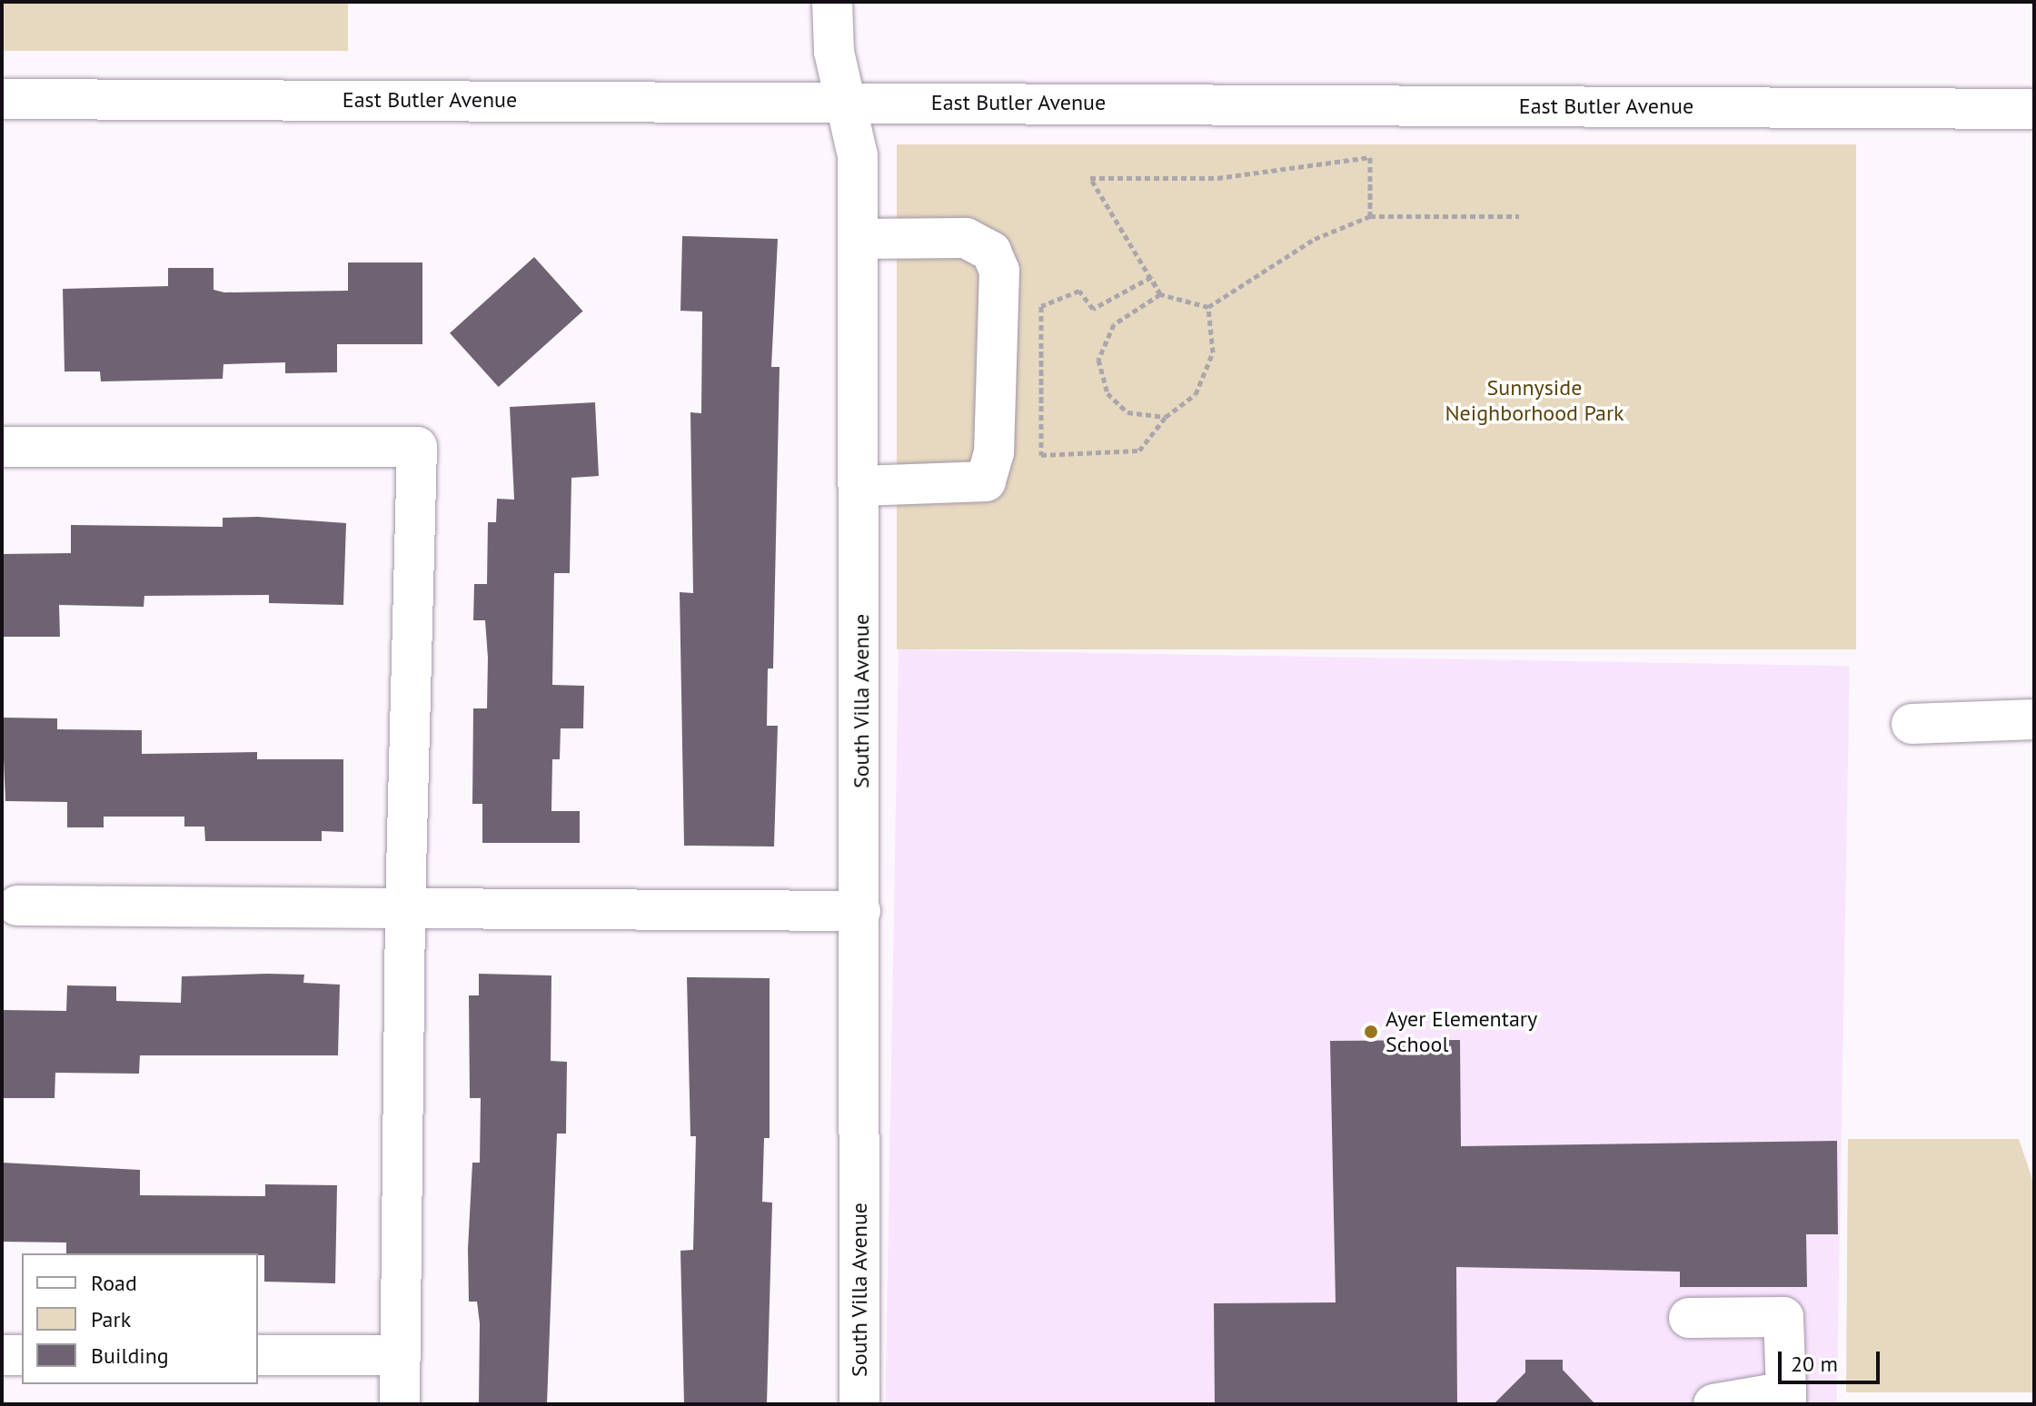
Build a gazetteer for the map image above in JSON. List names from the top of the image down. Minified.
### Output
{"streets":{"street":["East Butler Avenue","South Villa Avenue"]},"crossings":[["East Butler Avenue","South Villa Avenue"]],"parks":["Sunnyside Neighborhood Park"],"places":["Ayer Elementary School"],"legend":["Road","Park","Building"],"scale_bar":"20 m"}
